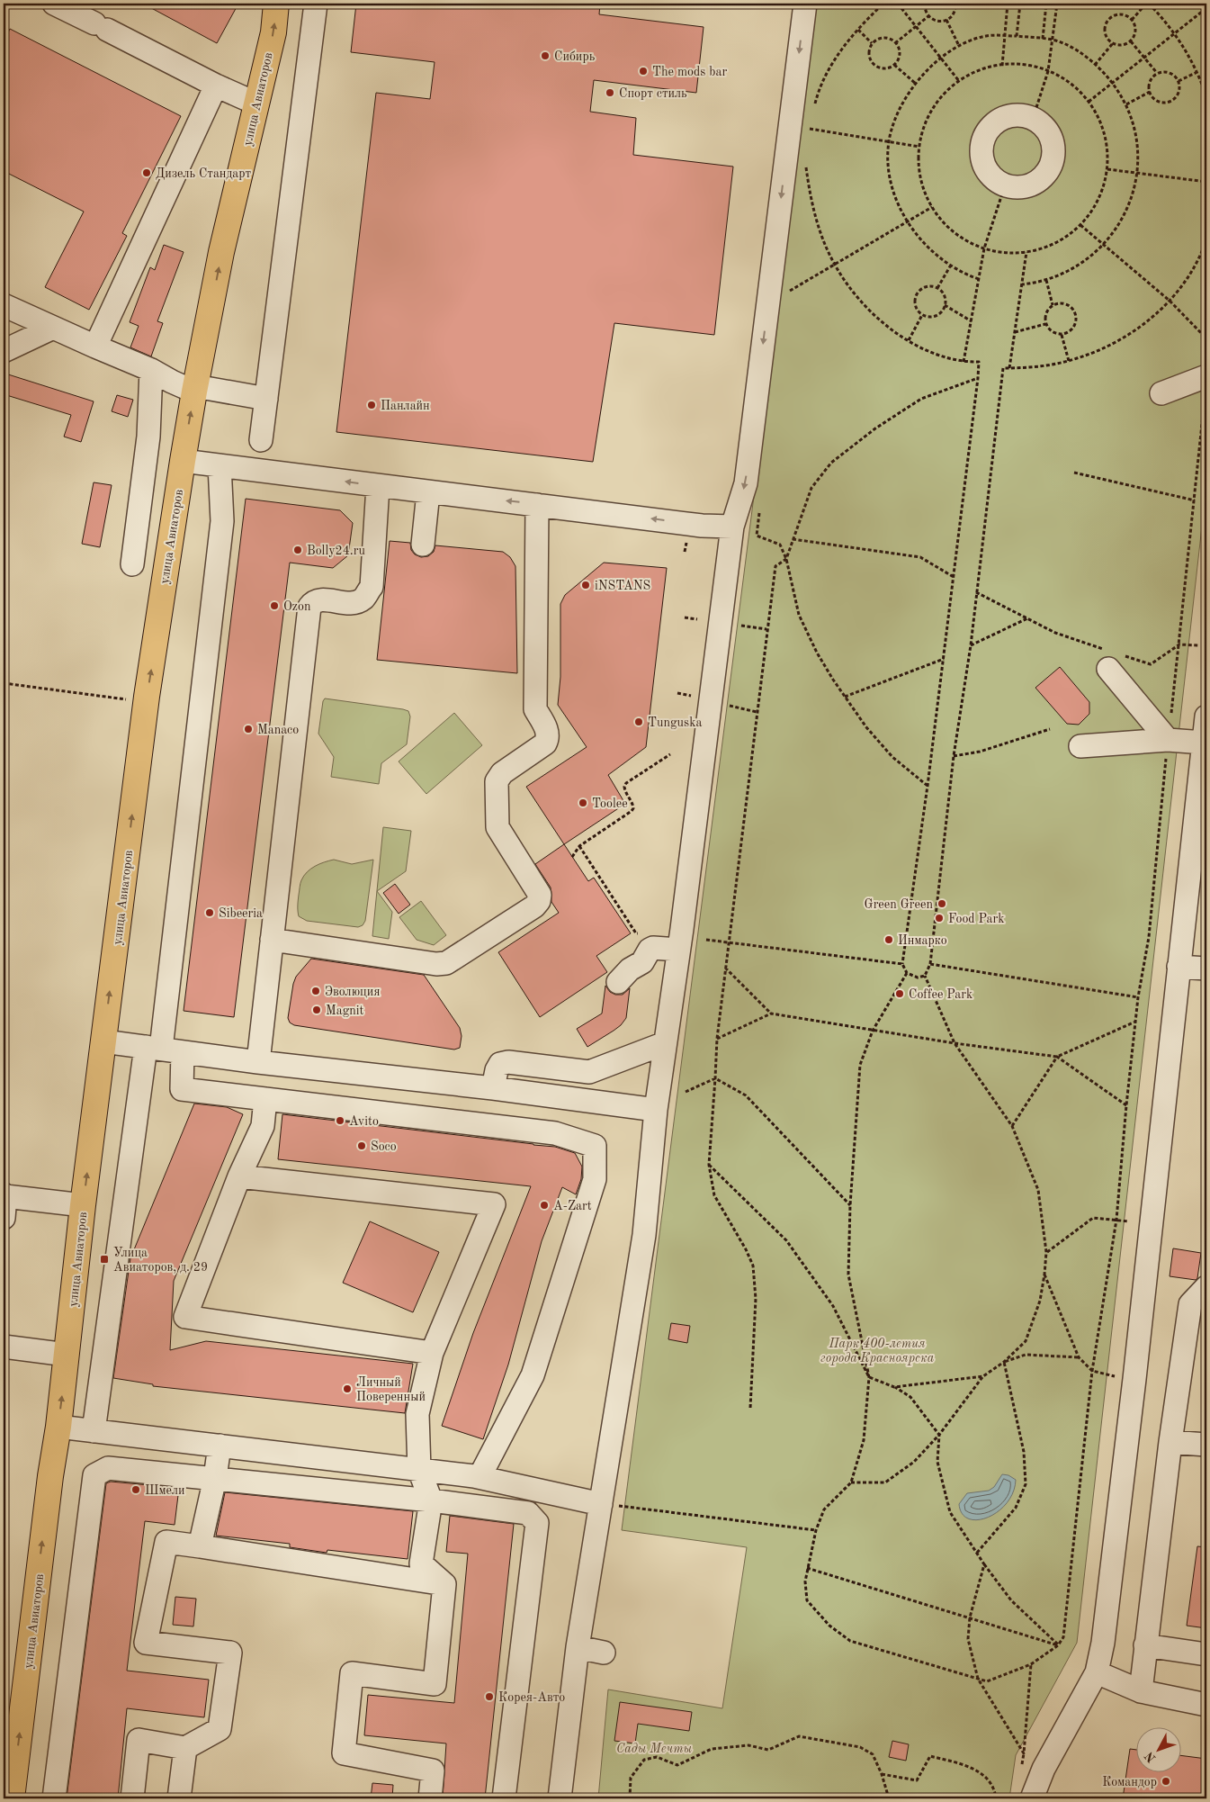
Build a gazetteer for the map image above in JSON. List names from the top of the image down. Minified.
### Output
{"streets":{"main road":["улица Авиаторов"]},"one_way":["улица Авиаторов"],"parks":["Парк 400-летия города Красноярска","Сады Мечты"],"places":{"other":["Сибирь","The mods bar","Спорт стиль","Дизель Стандарт","Панлайн","Bolly24.ru","iNSTANS","Ozon","Tunguska","Manaco","Toolee","Green Green","Sibeeria","Food Park","Инмарко","Эволюция","Coffee Park","Magnit","Avito","Soco","A-Zart","Личный Поверенный","Шмели","Корея-Авто","Командор"],"transit":["Улица Авиаторов, д. 29"]},"north":"bottom left"}
